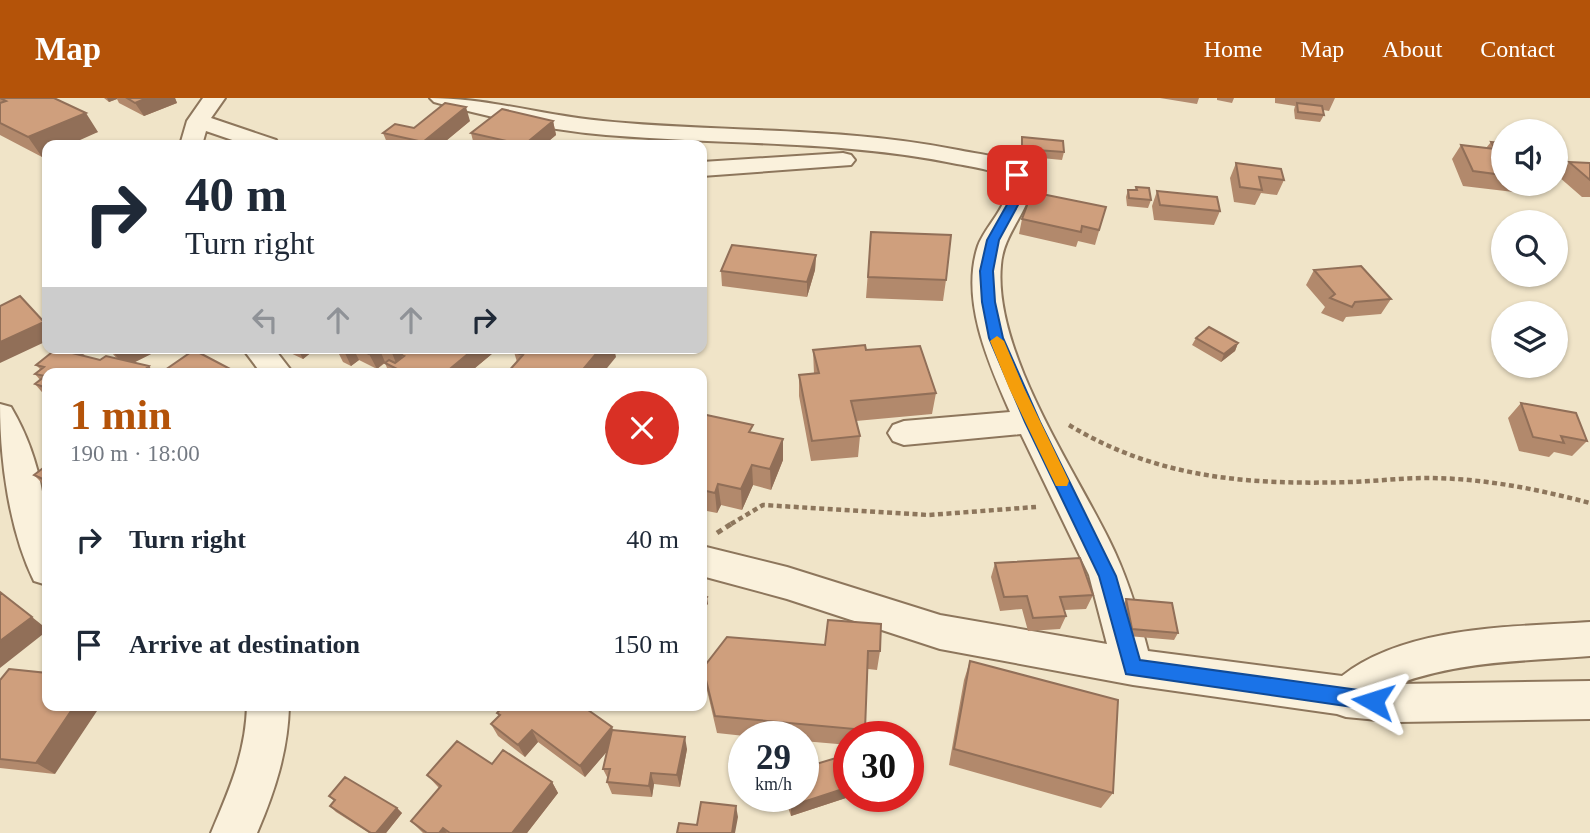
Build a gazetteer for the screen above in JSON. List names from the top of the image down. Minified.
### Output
{"page":{"header":"Map","nav":["Home","Map","About","Contact"],"turn":["40 m","Turn right"],"heading":["1 min","190 m · 18:00"],"list":[{"name":"Turn right","value":"40 m"},{"name":"Arrive at destination","value":"150 m"}],"speed":"29 km/h","limit":"30"}}
